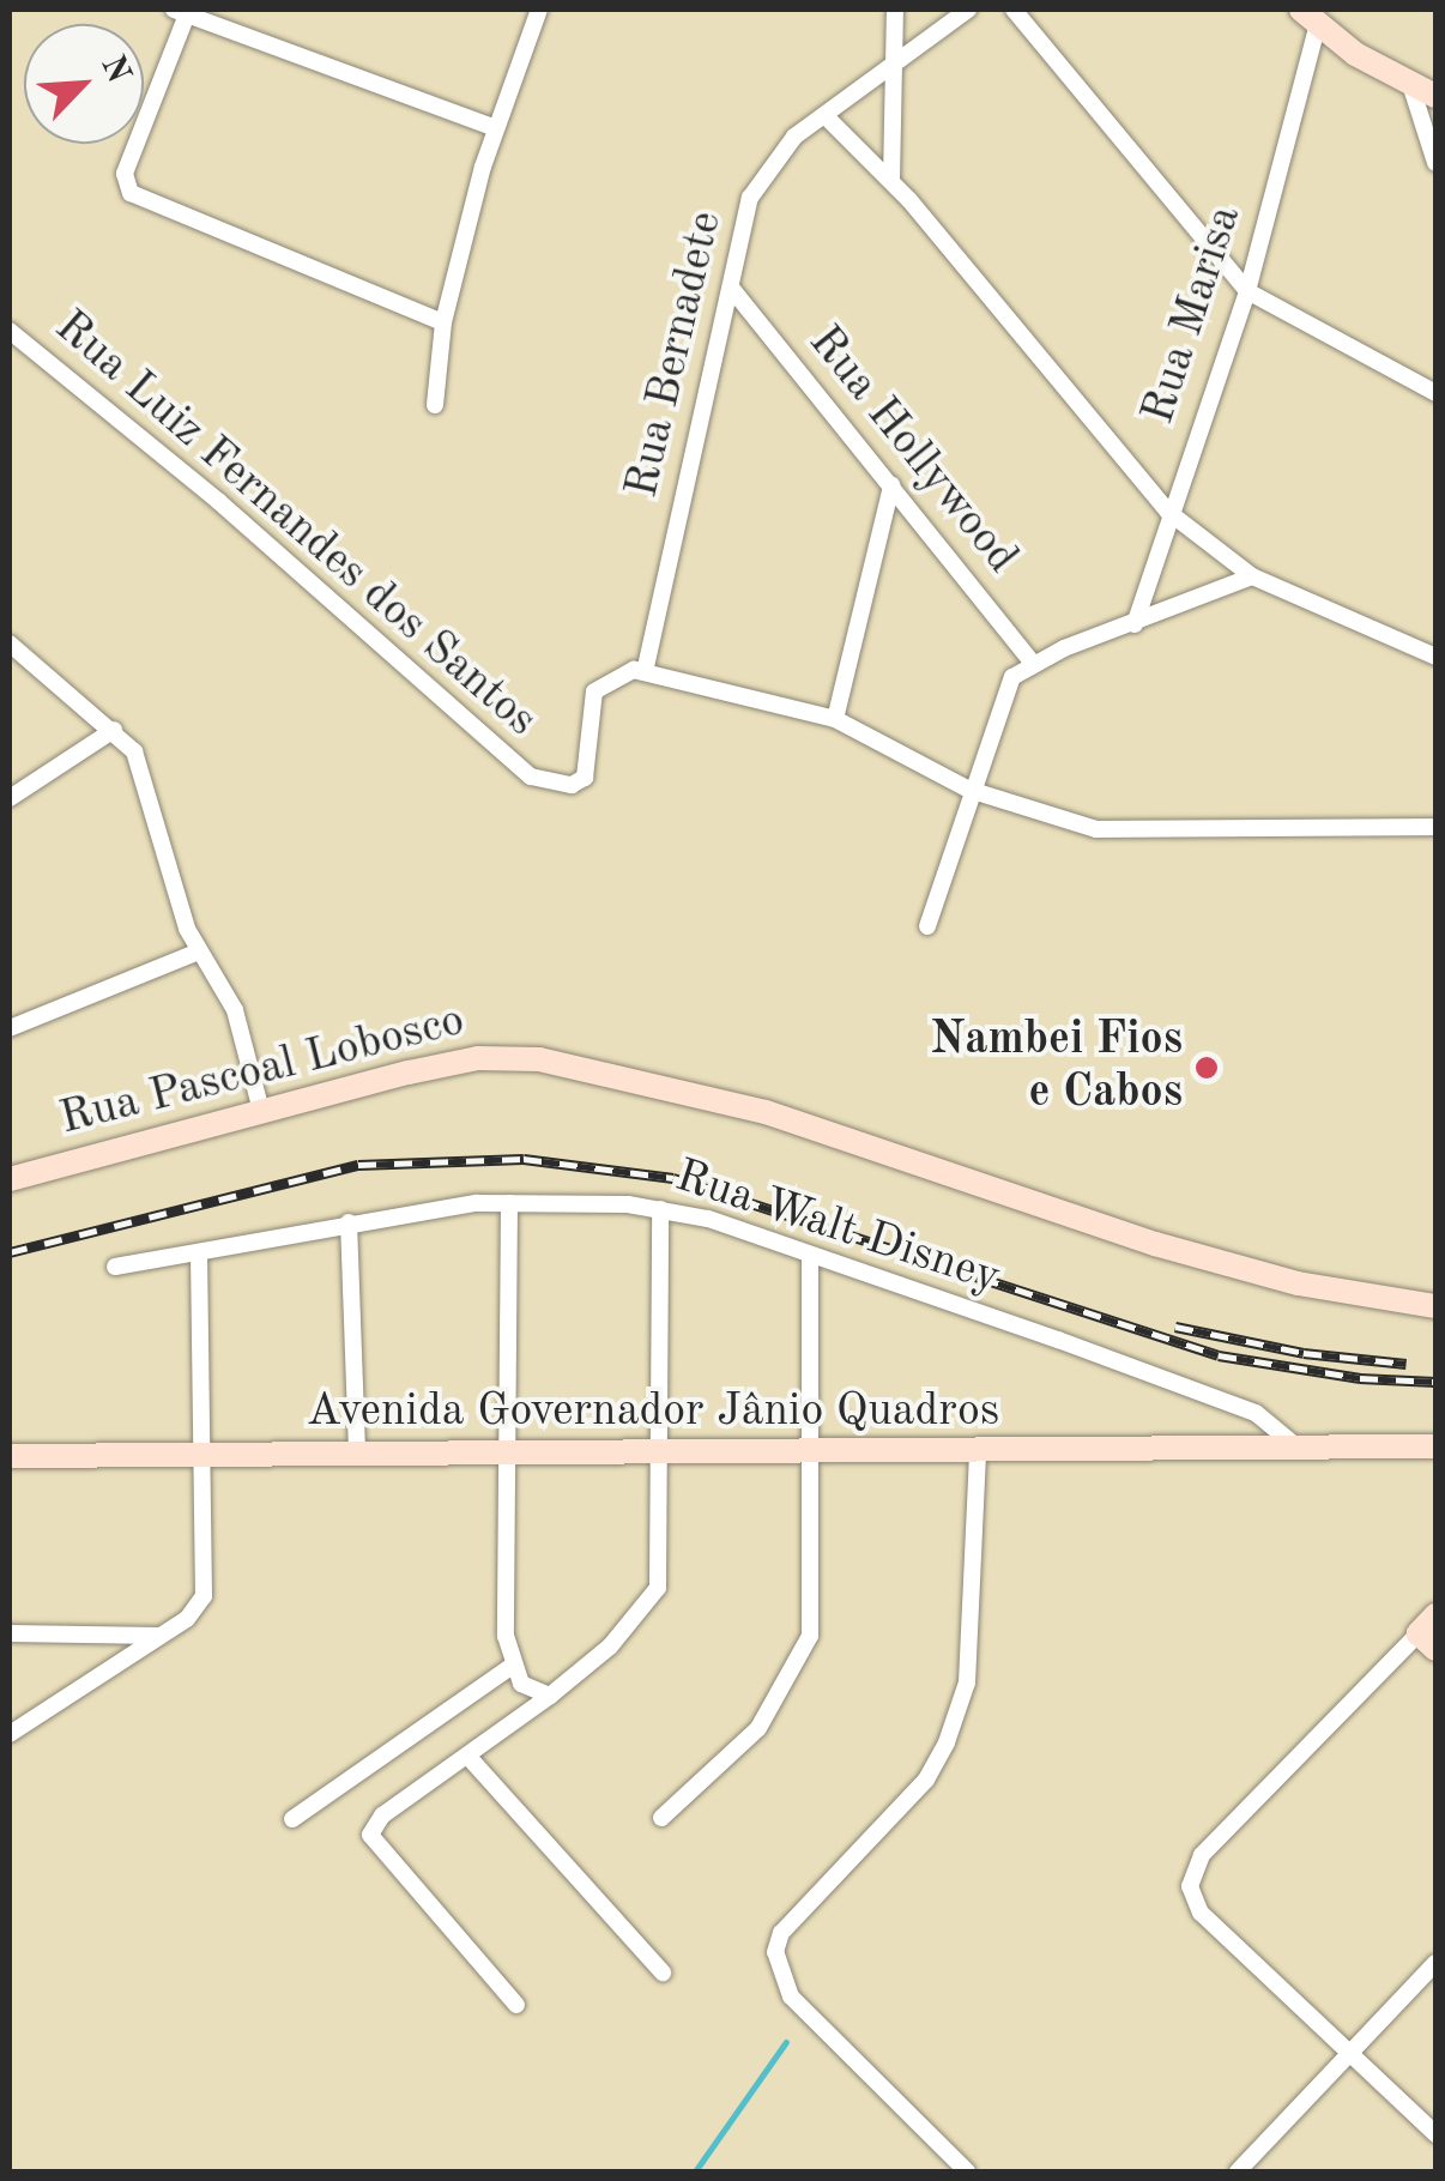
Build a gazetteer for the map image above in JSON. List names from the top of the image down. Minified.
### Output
{"streets":{"main road":["Rua Pascoal Lobosco","Avenida Governador Jânio Quadros"],"street":["Rua Marisa","Rua Bernadete","Rua Hollywood","Rua Luiz Fernandes dos Santos","Rua Walt Disney"]},"crossings":[["Rua Bernadete","Rua Hollywood"],["Rua Bernadete","Rua Luiz Fernandes dos Santos"],["Rua Walt Disney","Avenida Governador Jânio Quadros"]],"places":["Nambei Fios e Cabos"],"north":"top right"}
